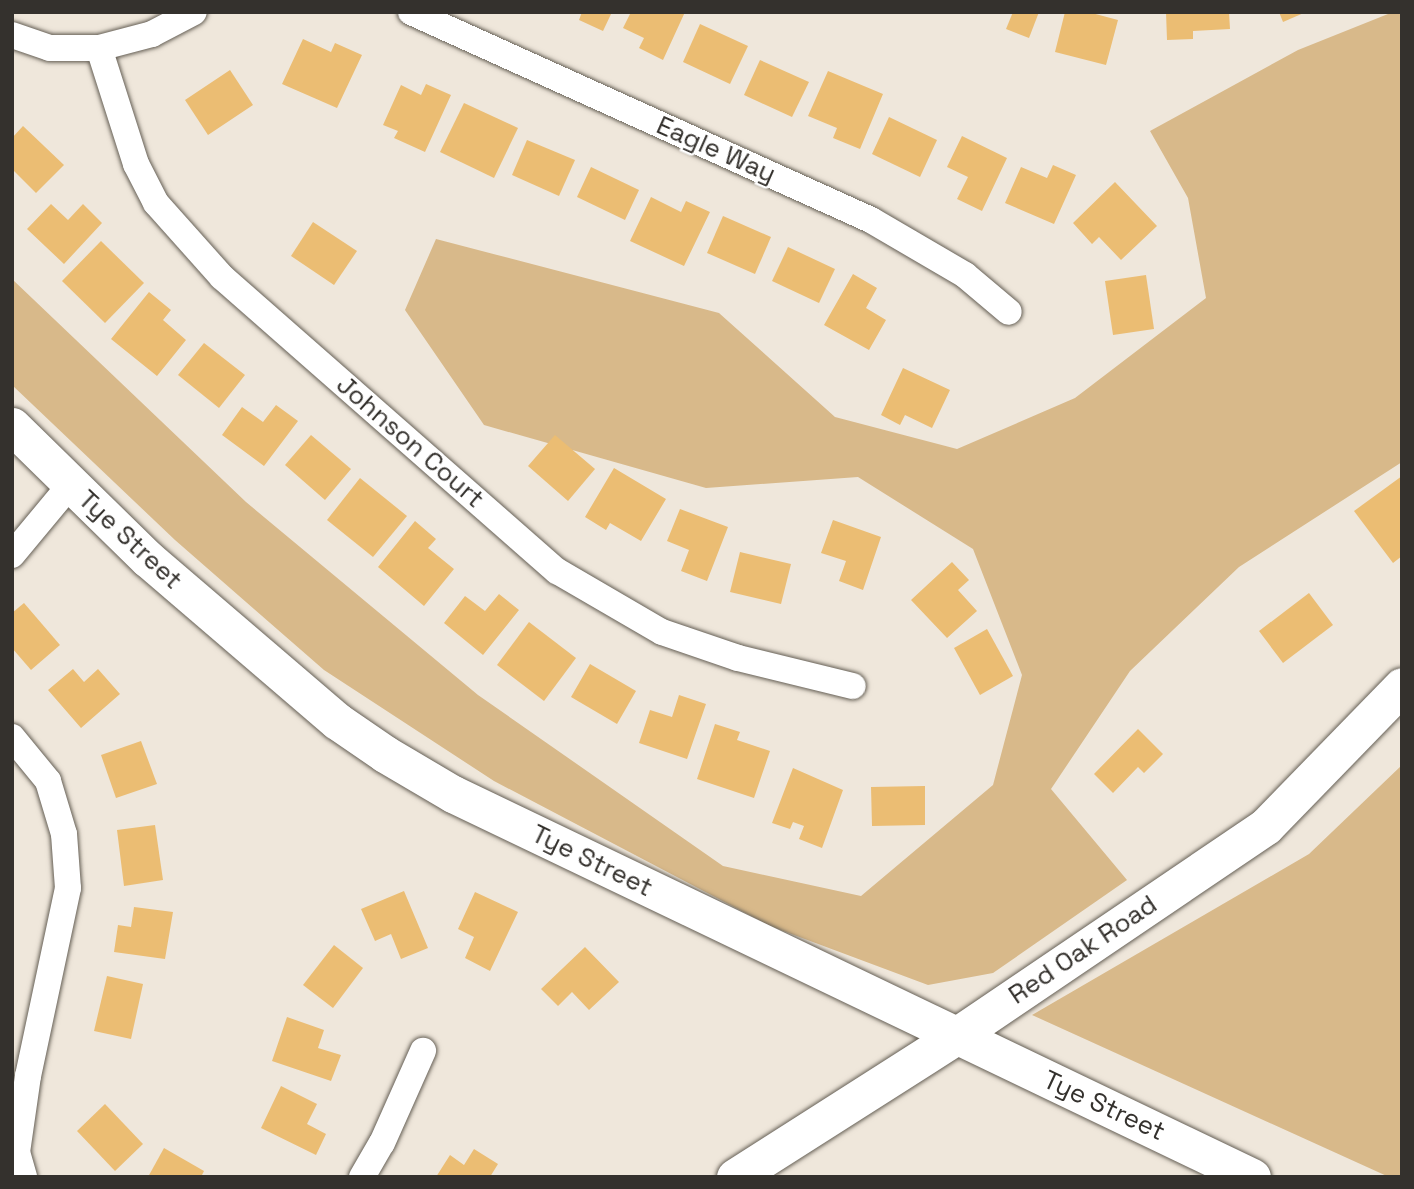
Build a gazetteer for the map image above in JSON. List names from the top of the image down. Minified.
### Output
{"streets":{"street":["Eagle Way","Johnson Court","Tye Street","Red Oak Road"]},"crossings":[["Tye Street","Red Oak Road"]]}
